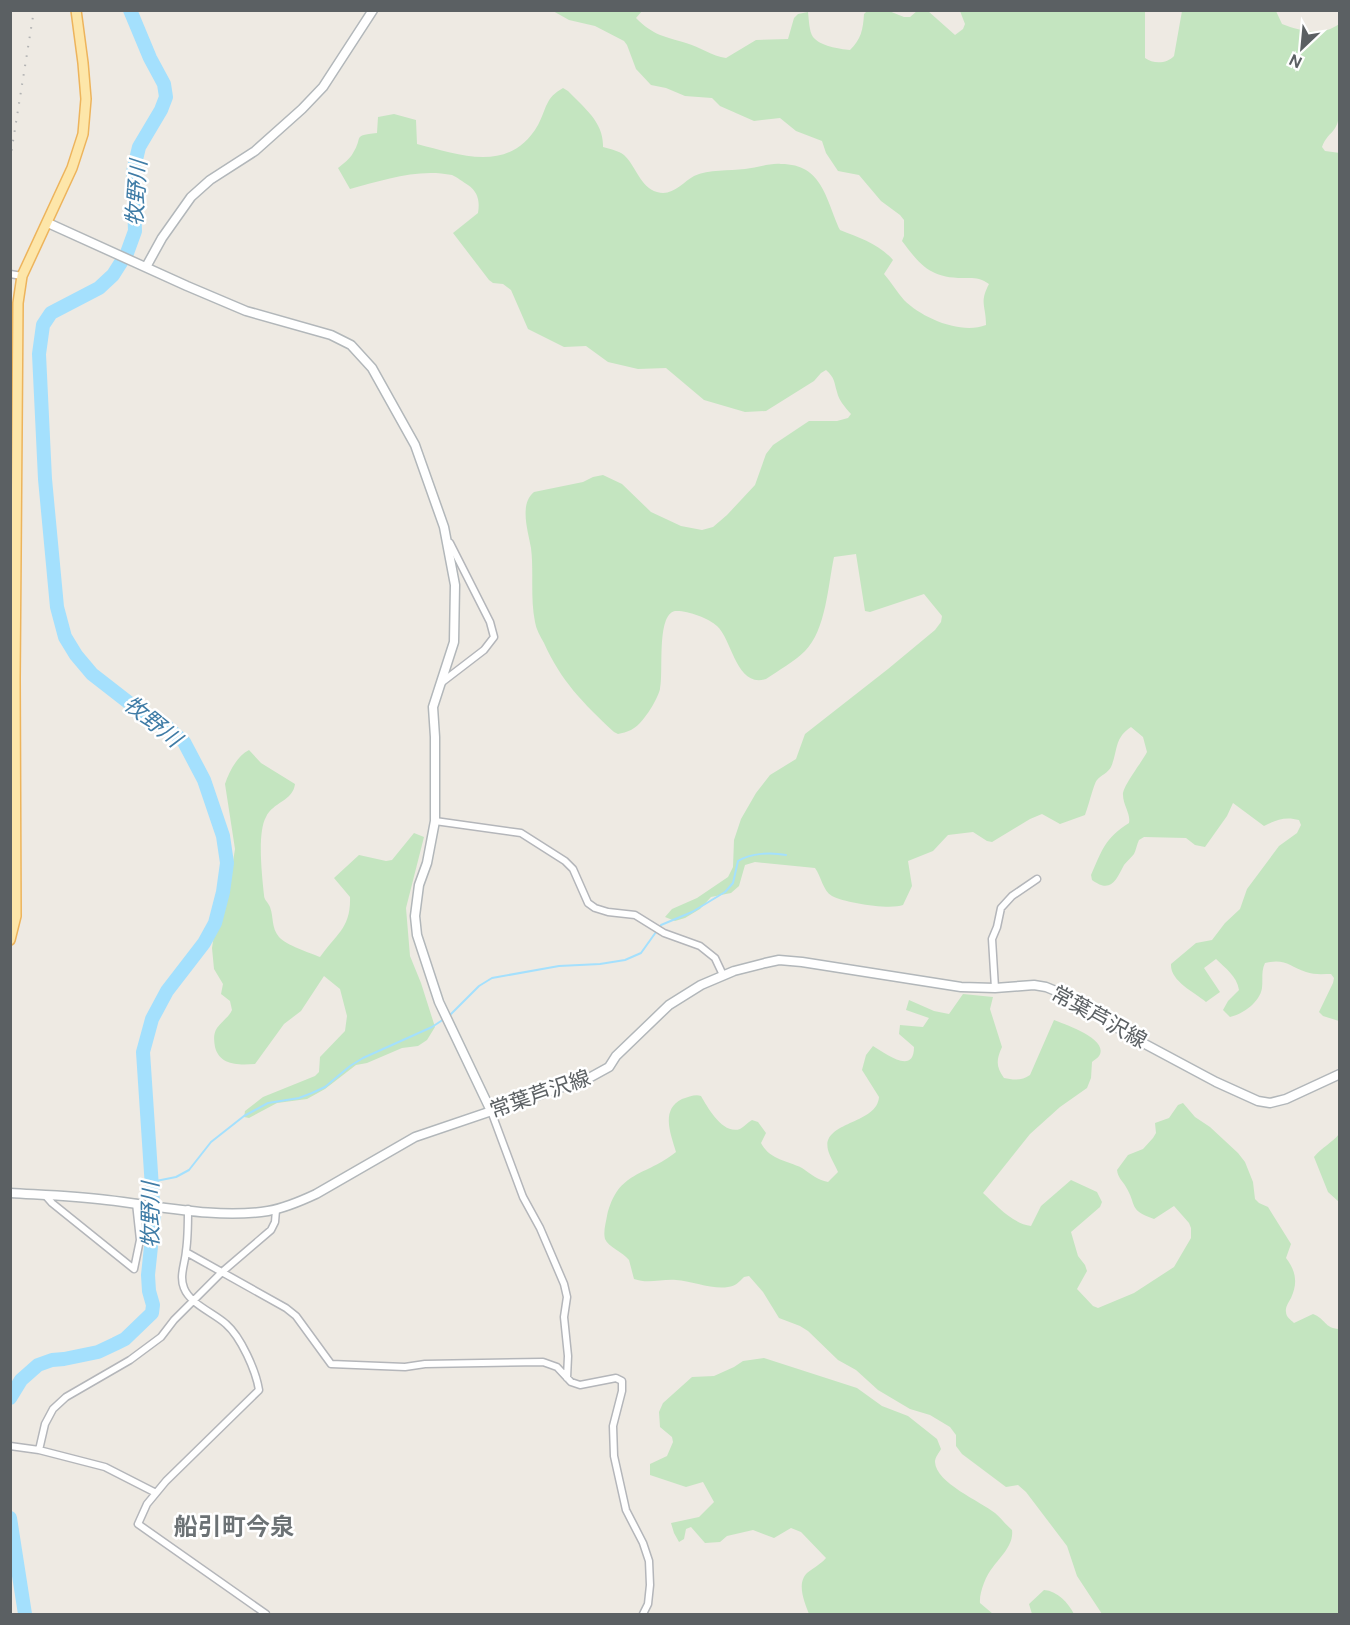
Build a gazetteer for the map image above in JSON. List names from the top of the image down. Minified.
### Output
{"streets":{"street":["常葉芦沢線"]},"districts":["船引町今泉"],"water":["牧野川"],"north":"bottom left"}
